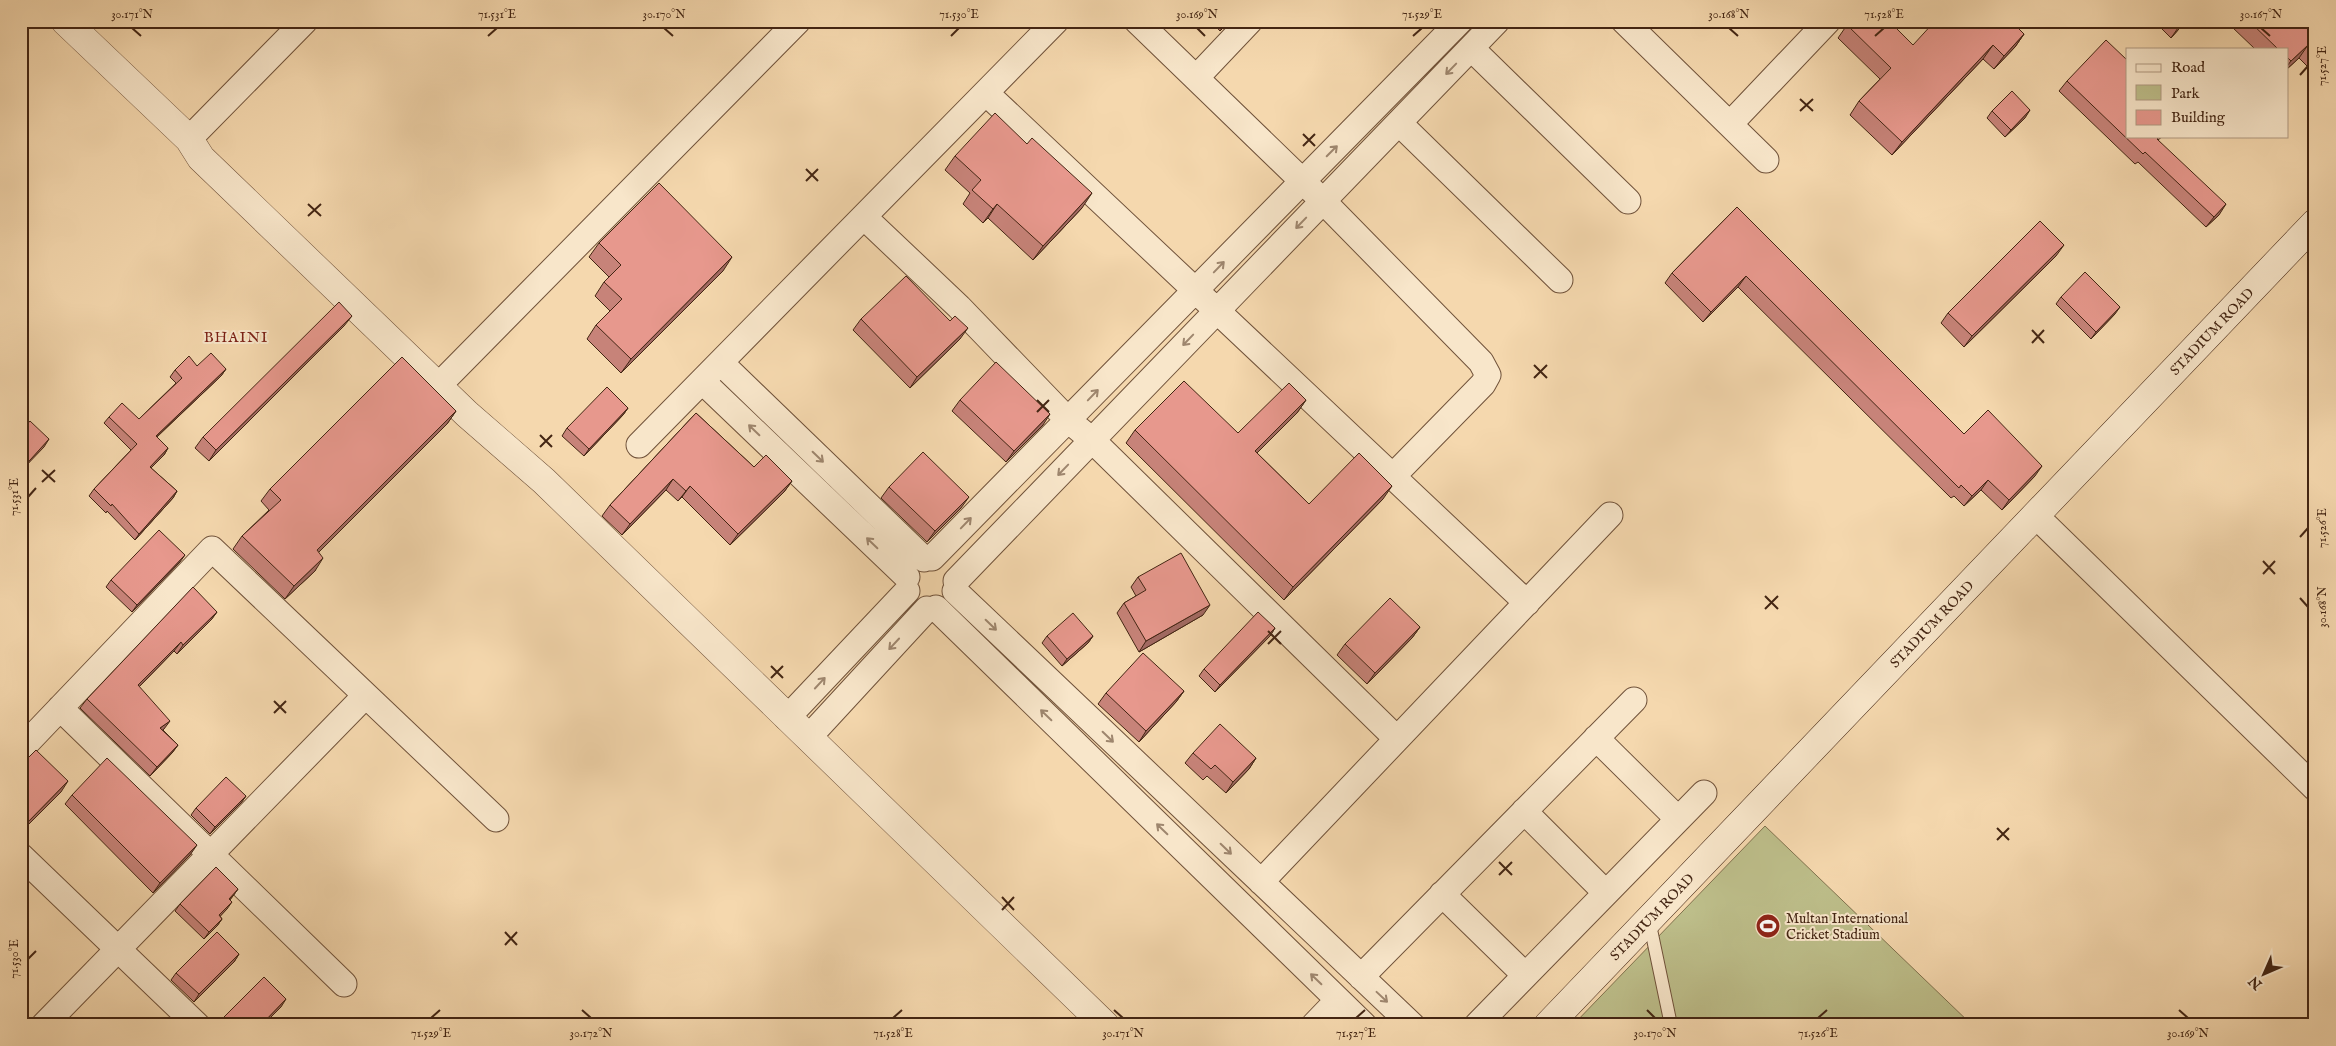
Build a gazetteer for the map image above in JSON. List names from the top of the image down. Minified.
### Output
{"streets":{"street":["STADIUM ROAD"]},"districts":["BHAINI"],"places":{"sports":["Multan International Cricket Stadium"]},"legend":["Road","Park","Building"],"north":"bottom left","coordinates":["30.171°N","71.531°E","30.170°N","71.530°E","30.169°N","71.529°E","30.168°N","71.528°E","30.167°N","71.527°E","71.526°E","30.172°N"]}
